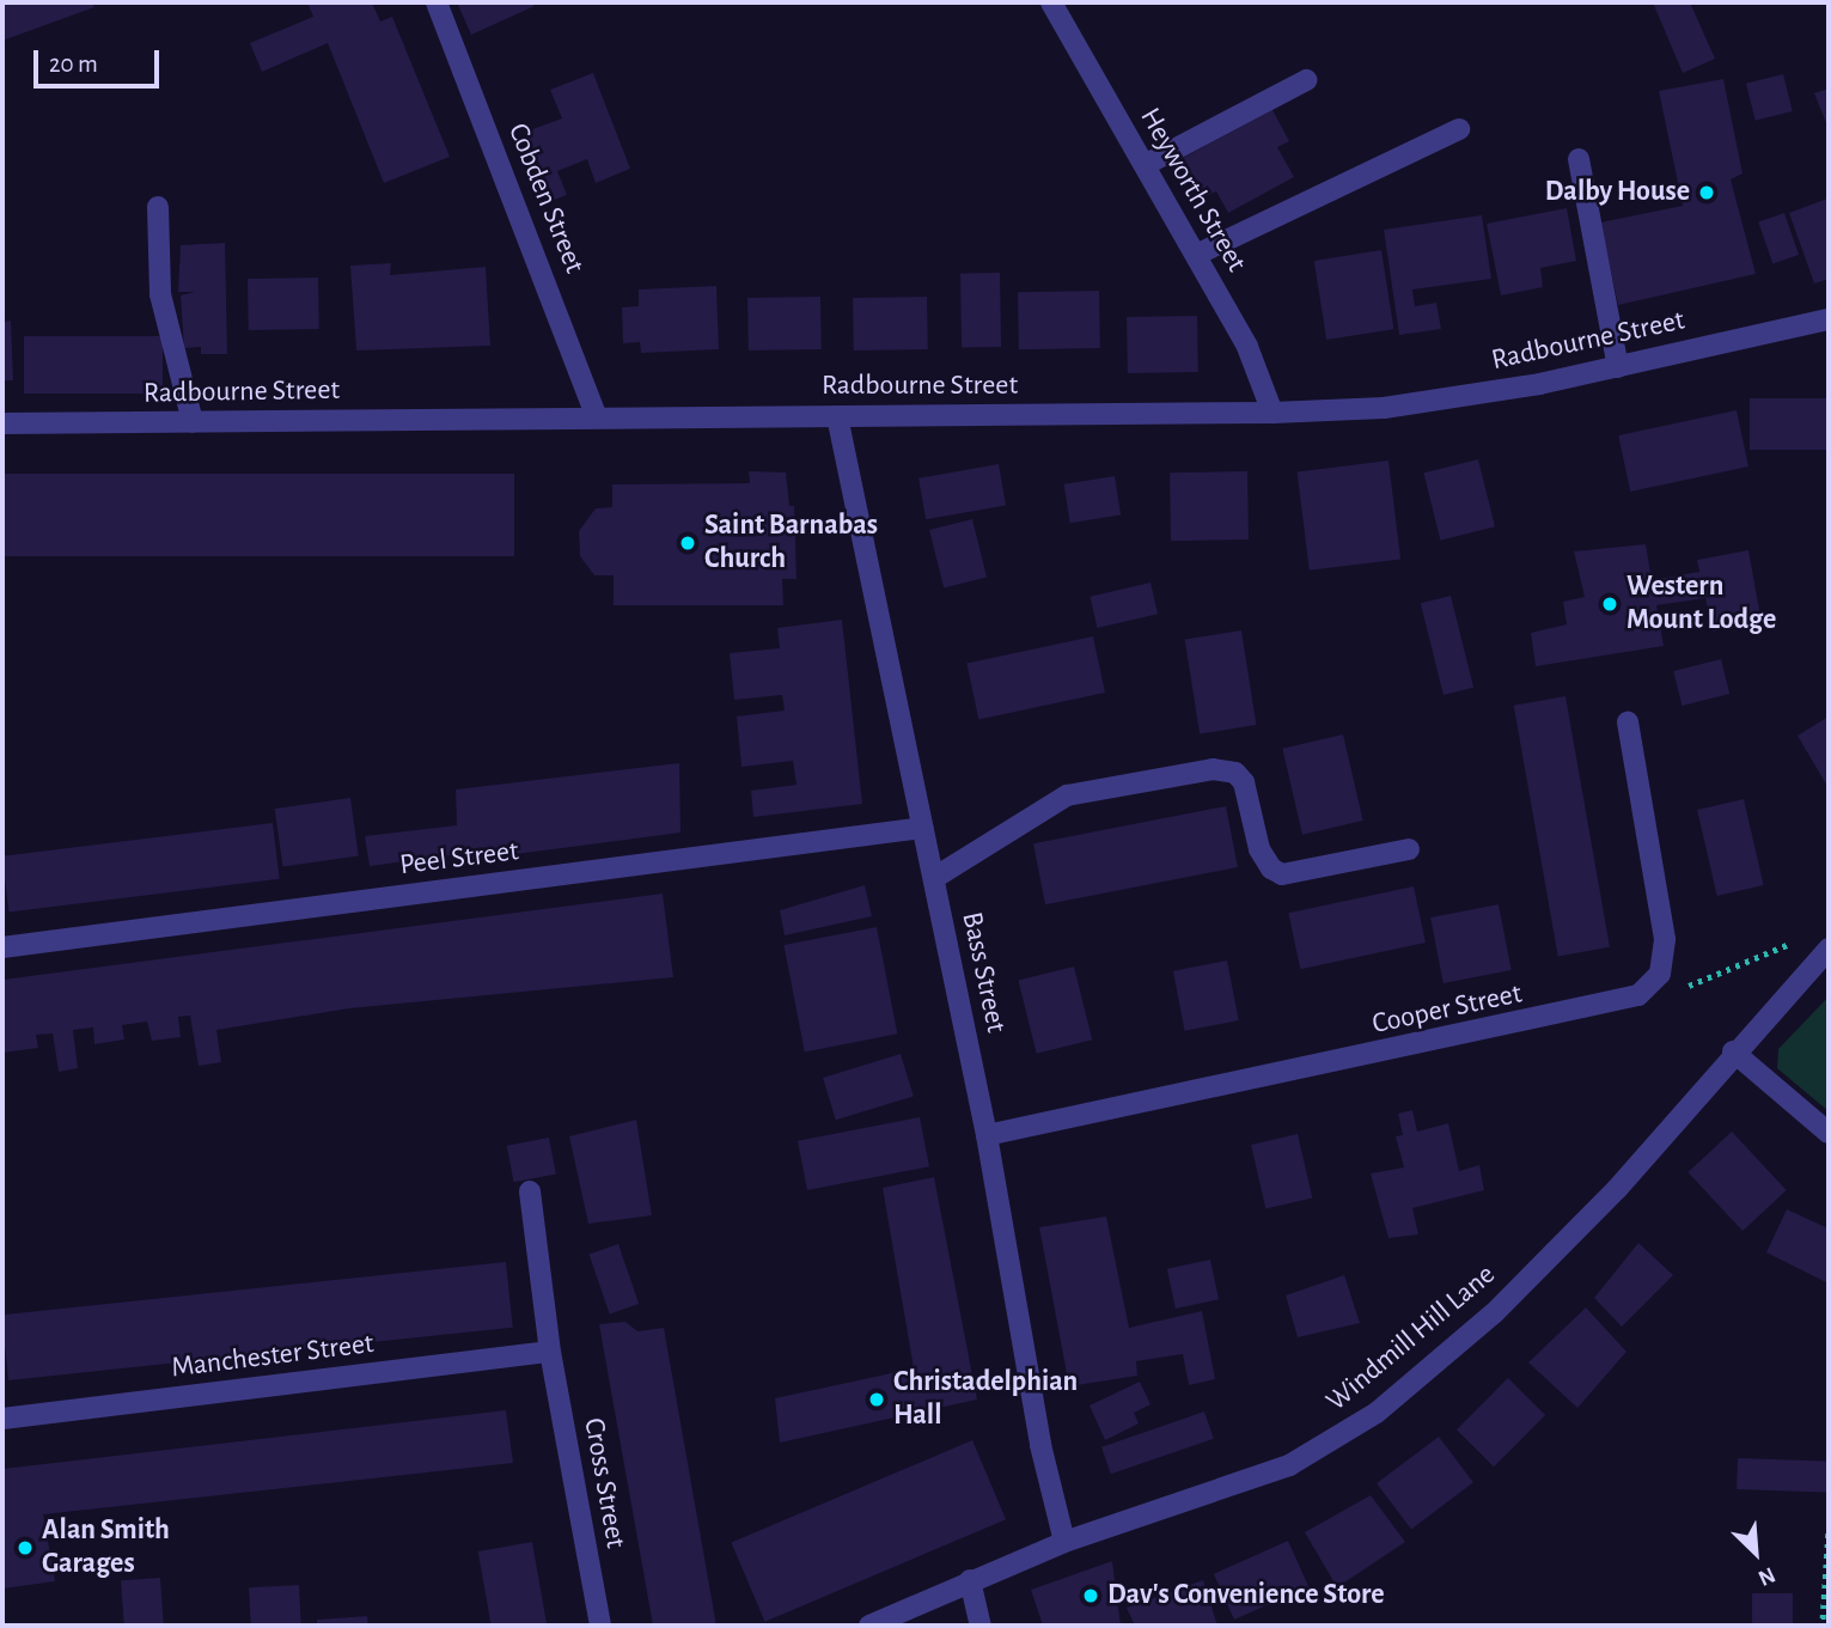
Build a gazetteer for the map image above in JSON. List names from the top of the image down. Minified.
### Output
{"streets":{"street":["Heyworth Street","Cobden Street","Radbourne Street","Peel Street","Bass Street","Cooper Street","Windmill Hill Lane","Manchester Street","Cross Street"]},"crossings":[["Heyworth Street","Radbourne Street"],["Cobden Street","Radbourne Street"],["Radbourne Street","Bass Street"],["Peel Street","Bass Street"],["Bass Street","Cooper Street"],["Bass Street","Windmill Hill Lane"],["Manchester Street","Cross Street"]],"places":["Dalby House","Saint Barnabas Church","Western Mount Lodge","Christadelphian Hall","Alan Smith Garages","Dav's Convenience Store"],"scale_bar":"20 m","north":"bottom right"}
